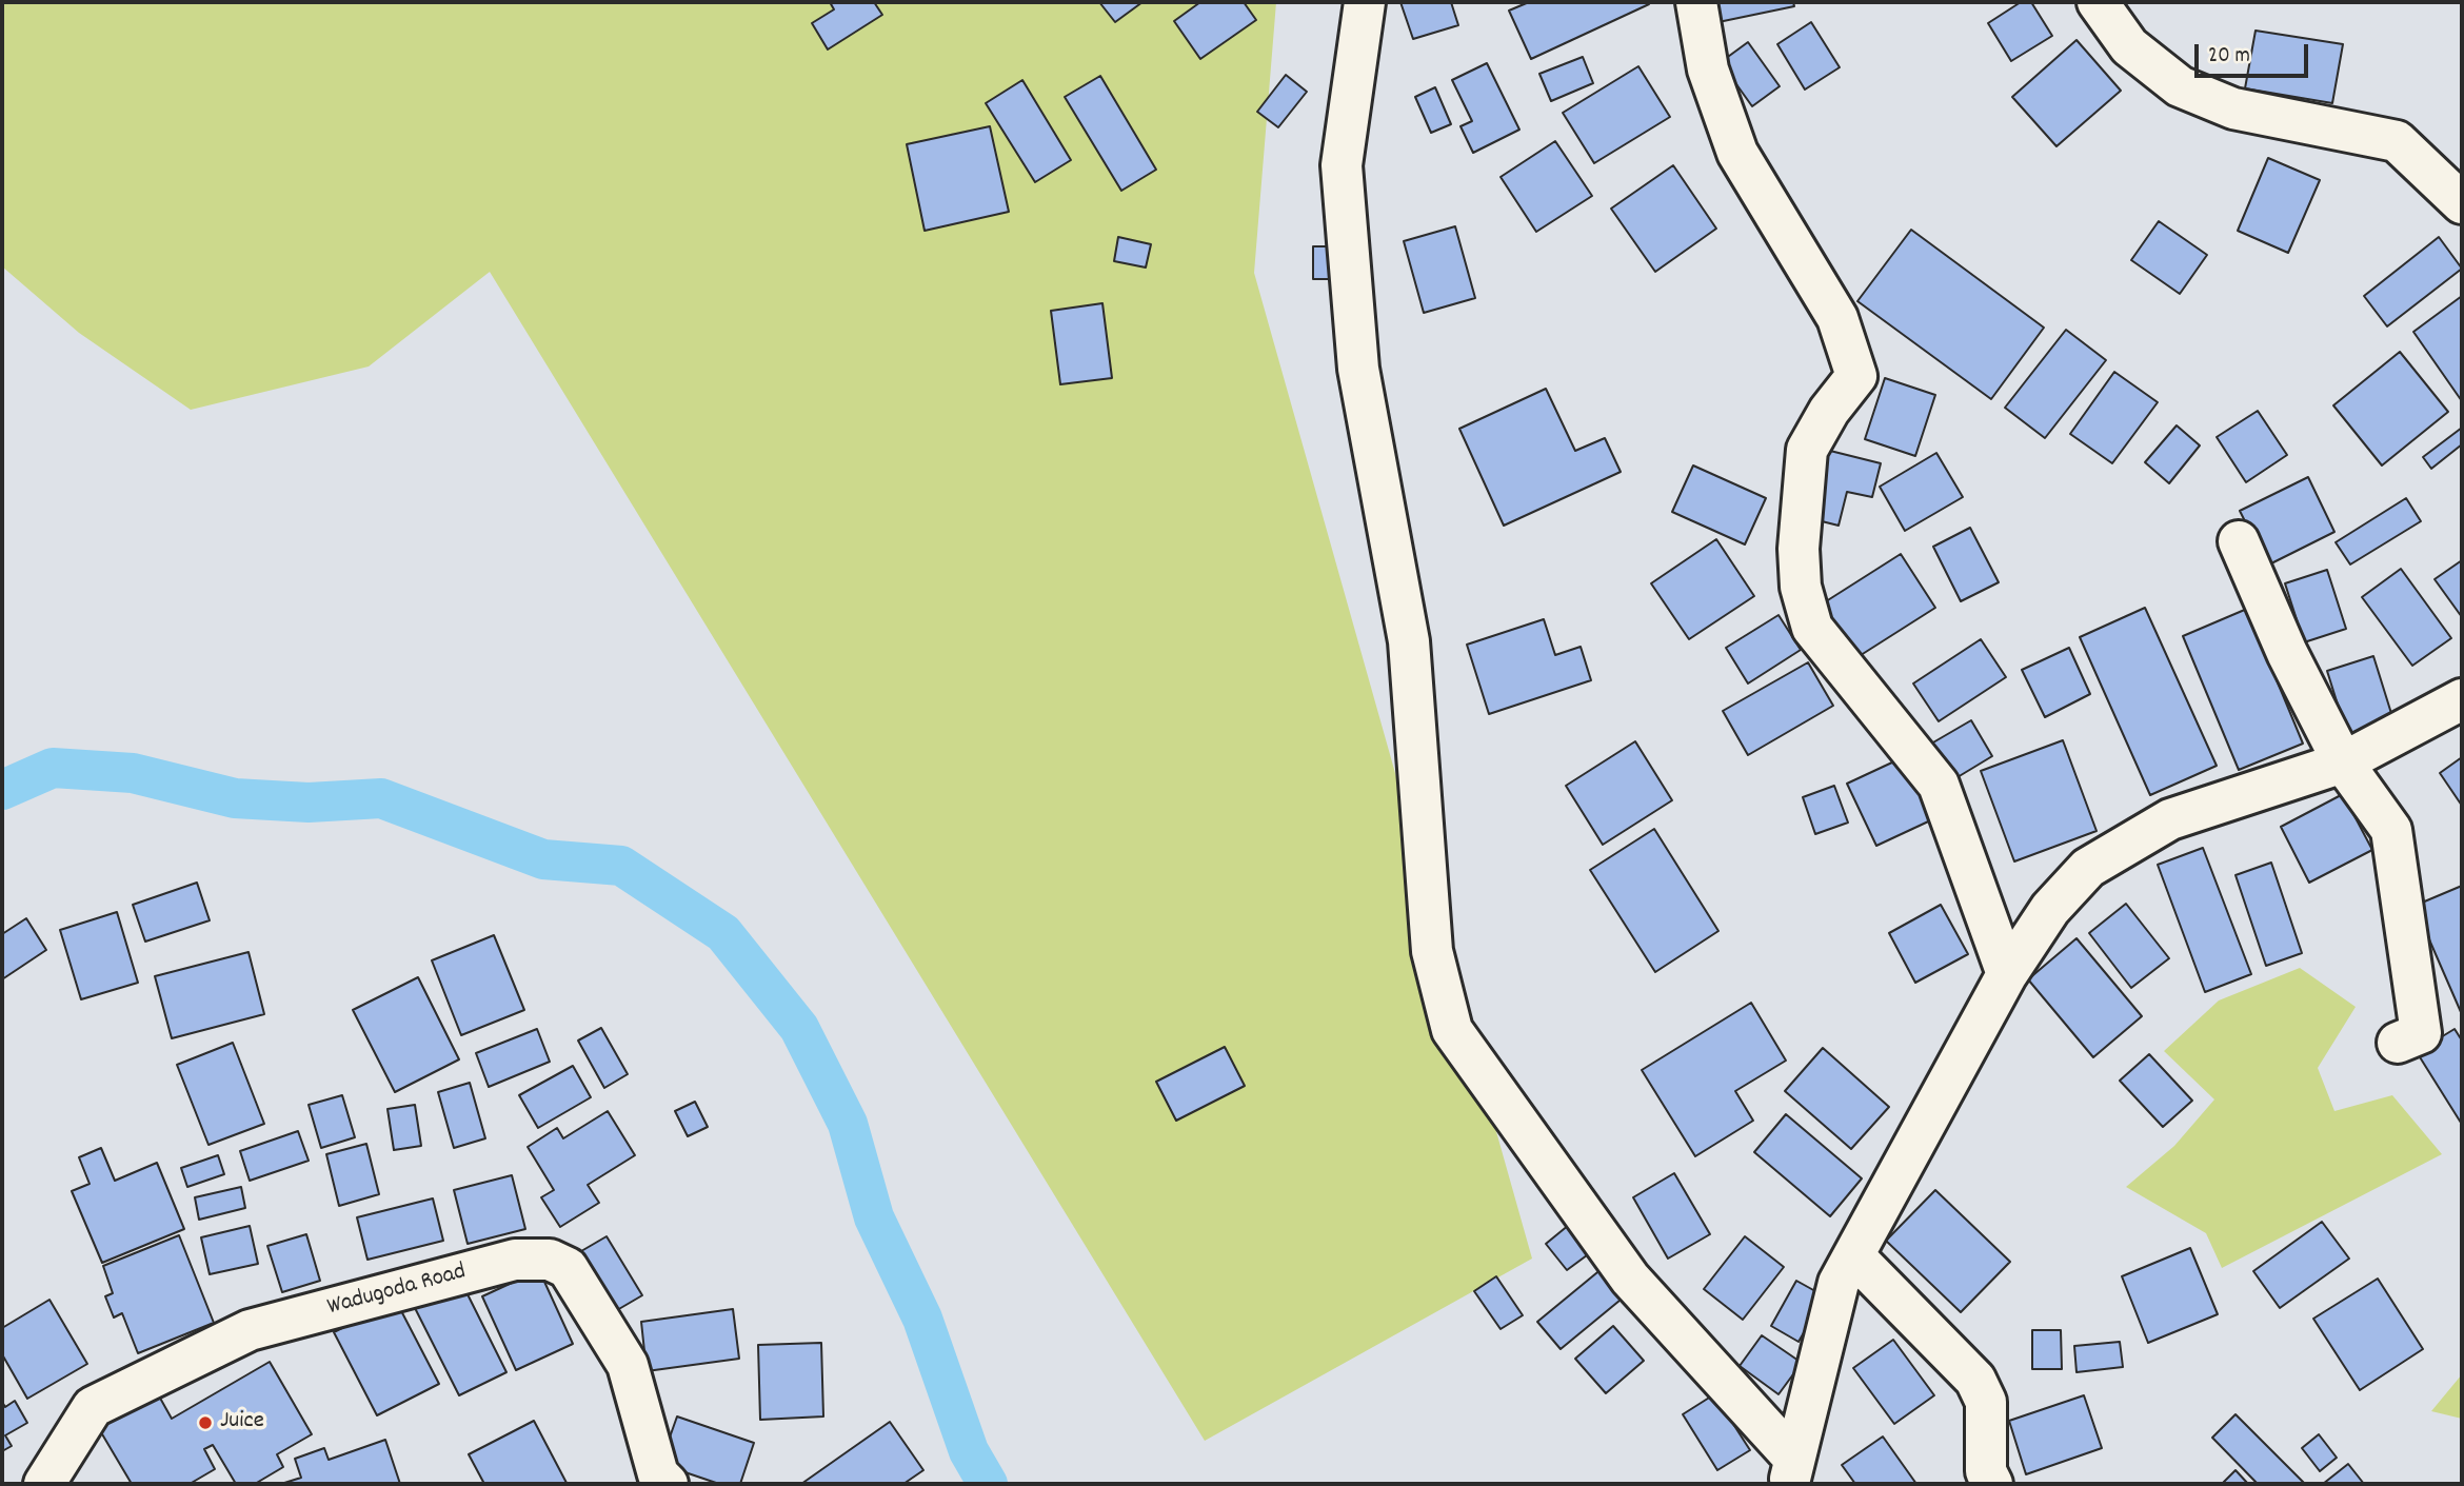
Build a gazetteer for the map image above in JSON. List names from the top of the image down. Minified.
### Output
{"streets":{"street":["Wadugoda Road"]},"places":["Juice"],"scale_bar":"20 m"}
